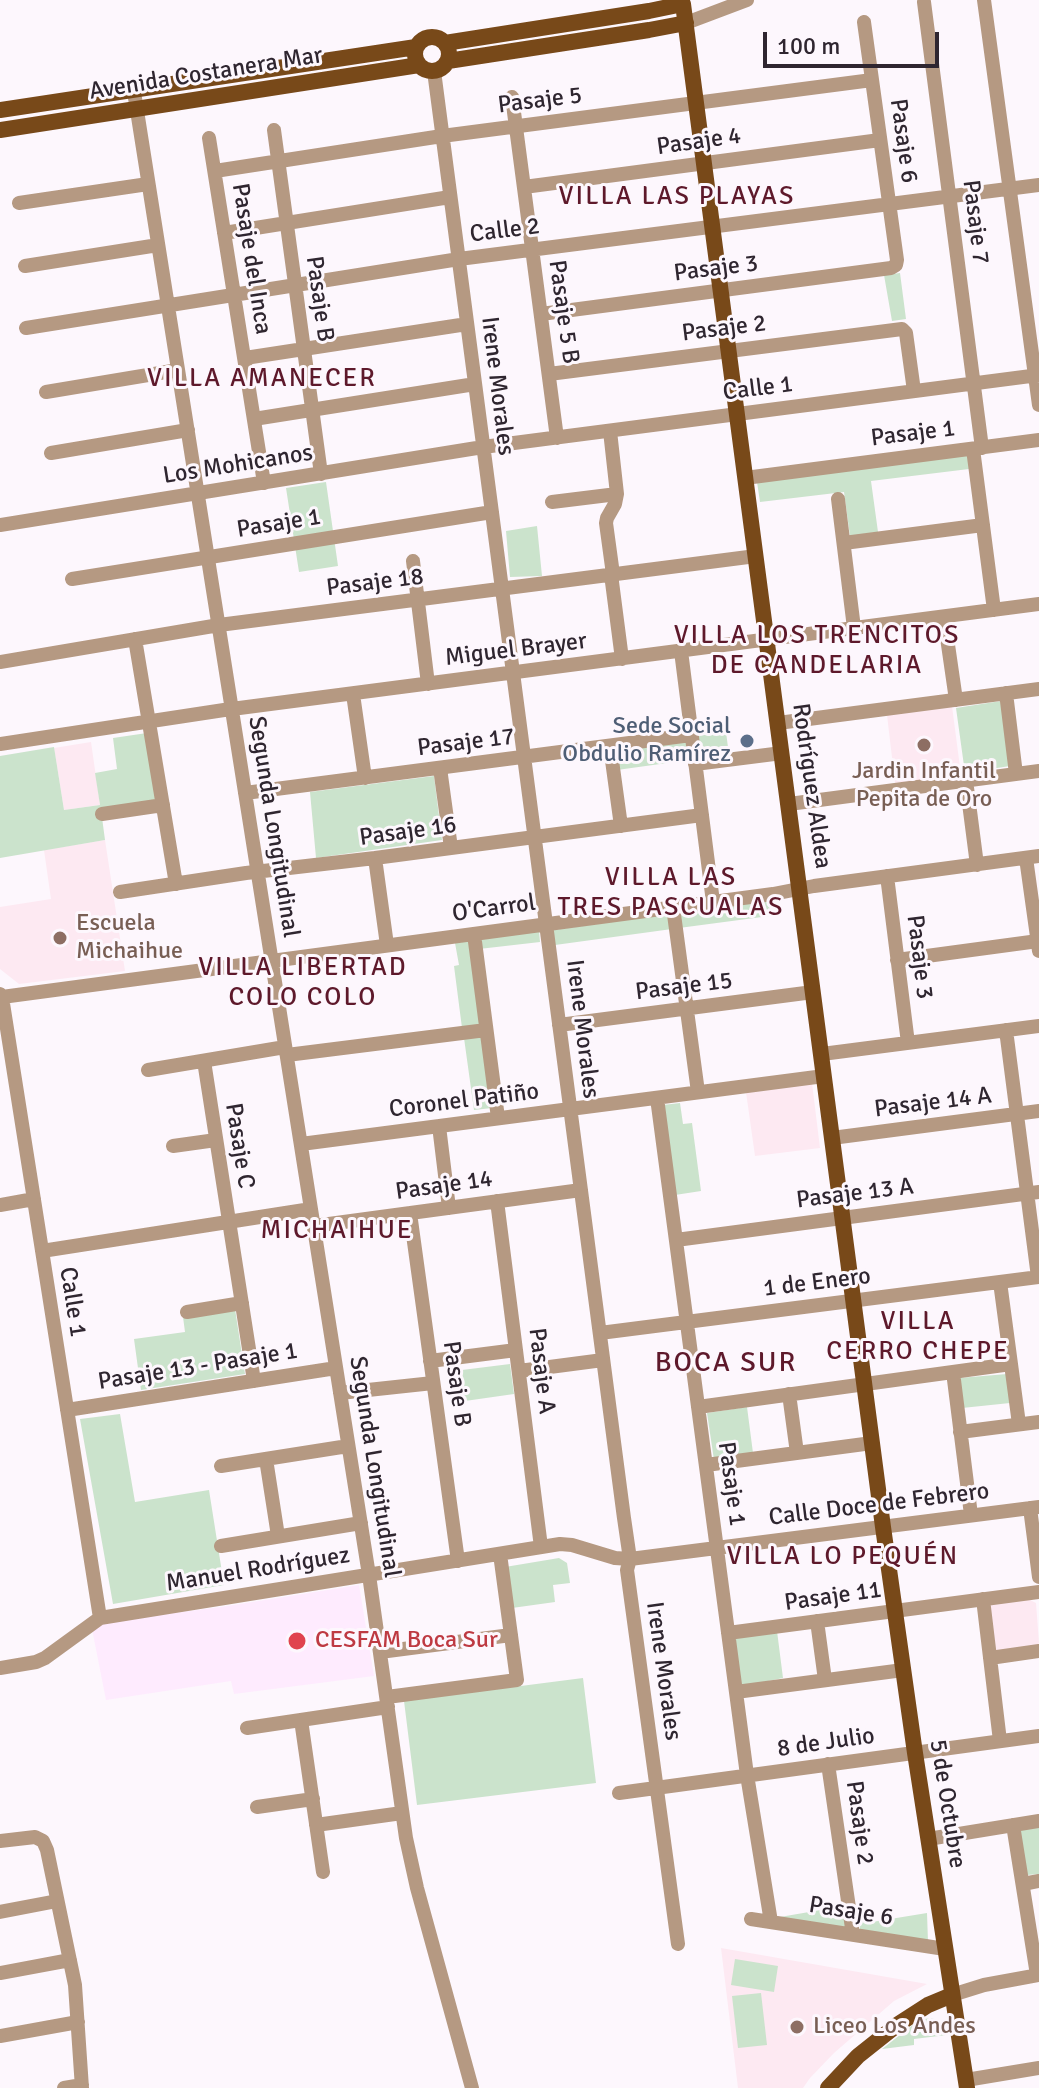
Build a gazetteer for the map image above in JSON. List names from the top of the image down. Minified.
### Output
{"streets":{"main road":["Avenida Costanera Mar","Rodríguez Aldea","5 de Octubre"],"street":["Pasaje 5","Pasaje 6","Pasaje 4","Pasaje 7","Calle 2","Pasaje del Inca","Pasaje 3","Pasaje B","Pasaje 5 B","Pasaje 2","Irene Morales","Calle 1","Pasaje 1","Los Mohicanos","Pasaje 18","Miguel Brayer","Pasaje 17","Segunda Longitudinal","Pasaje 16","O'Carrol","Pasaje 15","Coronel Patiño","Pasaje 14 A","Pasaje C","Pasaje 14","Pasaje 13 A","1 de Enero","Pasaje 13 - Pasaje 1","Pasaje A","Calle Doce de Febrero","Manuel Rodríguez","Pasaje 11","8 de Julio"]},"crossings":[["Avenida Costanera Mar","Irene Morales"],["Avenida Costanera Mar","Rodríguez Aldea"],["Avenida Costanera Mar","Segunda Longitudinal"],["Pasaje 5","Pasaje 6"],["Pasaje 5","Pasaje del Inca"],["Pasaje 5","Pasaje B"],["Pasaje 5","Pasaje 5 B"],["Pasaje 5","Irene Morales"],["Pasaje 5","Rodríguez Aldea"],["Pasaje 6","Pasaje 4"],["Pasaje 6","Calle 2"],["Pasaje 6","Pasaje 3"],["Pasaje 6","Pasaje 2"],["Pasaje 6","Pasaje 1"],["Pasaje 6","5 de Octubre"],["Pasaje 4","Pasaje 5 B"],["Pasaje 4","Rodríguez Aldea"],["Pasaje 7","Calle 2"],["Pasaje 7","Calle 1"],["Pasaje 7","Pasaje 1"],["Calle 2","Pasaje del Inca"],["Calle 2","Pasaje B"],["Calle 2","Pasaje 5 B"],["Calle 2","Irene Morales"],["Calle 2","Rodríguez Aldea"],["Calle 2","Segunda Longitudinal"],["Pasaje del Inca","Los Mohicanos"],["Pasaje 3","Pasaje 5 B"],["Pasaje 3","Rodríguez Aldea"],["Pasaje 3","O'Carrol"],["Pasaje B","Los Mohicanos"],["Pasaje B","Pasaje 14"],["Pasaje B","Manuel Rodríguez"],["Pasaje 5 B","Pasaje 2"],["Pasaje 5 B","Calle 1"],["Pasaje 2","Calle 1"],["Pasaje 2","Rodríguez Aldea"],["Pasaje 2","8 de Julio"],["Irene Morales","Calle 1"],["Irene Morales","Pasaje 1"],["Irene Morales","Los Mohicanos"],["Irene Morales","Pasaje 18"],["Irene Morales","Miguel Brayer"],["Irene Morales","Pasaje 17"],["Irene Morales","Pasaje 16"],["Irene Morales","O'Carrol"],["Irene Morales","Pasaje 15"],["Irene Morales","Coronel Patiño"],["Irene Morales","Pasaje 14"],["Irene Morales","1 de Enero"],["Irene Morales","Calle Doce de Febrero"],["Irene Morales","Manuel Rodríguez"],["Irene Morales","8 de Julio"],["Calle 1","Los Mohicanos"],["Calle 1","Rodríguez Aldea"],["Calle 1","O'Carrol"],["Calle 1","Pasaje 13 - Pasaje 1"],["Calle 1","Manuel Rodríguez"],["Pasaje 1","Rodríguez Aldea"],["Pasaje 1","Segunda Longitudinal"],["Pasaje 1","Coronel Patiño"],["Pasaje 1","Pasaje 13 A"],["Pasaje 1","1 de Enero"],["Pasaje 1","Calle Doce de Febrero"],["Pasaje 1","Pasaje 11"],["Pasaje 1","8 de Julio"],["Los Mohicanos","Segunda Longitudinal"],["Pasaje 18","Rodríguez Aldea"],["Pasaje 18","Segunda Longitudinal"],["Miguel Brayer","Rodríguez Aldea"],["Miguel Brayer","Segunda Longitudinal"],["Pasaje 17","Segunda Longitudinal"],["Rodríguez Aldea","O'Carrol"],["Rodríguez Aldea","Pasaje 15"],["Rodríguez Aldea","Coronel Patiño"],["Rodríguez Aldea","Pasaje 14 A"],["Rodríguez Aldea","Pasaje 13 A"],["Rodríguez Aldea","1 de Enero"],["Rodríguez Aldea","Calle Doce de Febrero"],["Rodríguez Aldea","5 de Octubre"],["Segunda Longitudinal","Pasaje 16"],["Segunda Longitudinal","O'Carrol"],["Segunda Longitudinal","Coronel Patiño"],["Segunda Longitudinal","Pasaje 14"],["Segunda Longitudinal","Pasaje 13 - Pasaje 1"],["Segunda Longitudinal","Manuel Rodríguez"],["Pasaje C","Pasaje 13 - Pasaje 1"],["Pasaje 14","Pasaje A"],["Pasaje A","Manuel Rodríguez"],["Calle Doce de Febrero","Manuel Rodríguez"],["Calle Doce de Febrero","5 de Octubre"],["Pasaje 11","5 de Octubre"],["8 de Julio","5 de Octubre"]],"districts":["VILLA LAS PLAYAS","VILLA AMANECER","VILLA LOS TRENCITOS DE CANDELARIA","VILLA LAS TRES PASCUALAS","VILLA LIBERTAD COLO COLO","MICHAIHUE","VILLA CERRO CHEPE","BOCA SUR","VILLA LO PEQUÉN"],"places":["Sede Social Obdulio Ramírez","Jardin Infantil Pepita de Oro","Escuela Michaihue","CESFAM Boca Sur","Liceo Los Andes"],"scale_bar":"100 m"}
